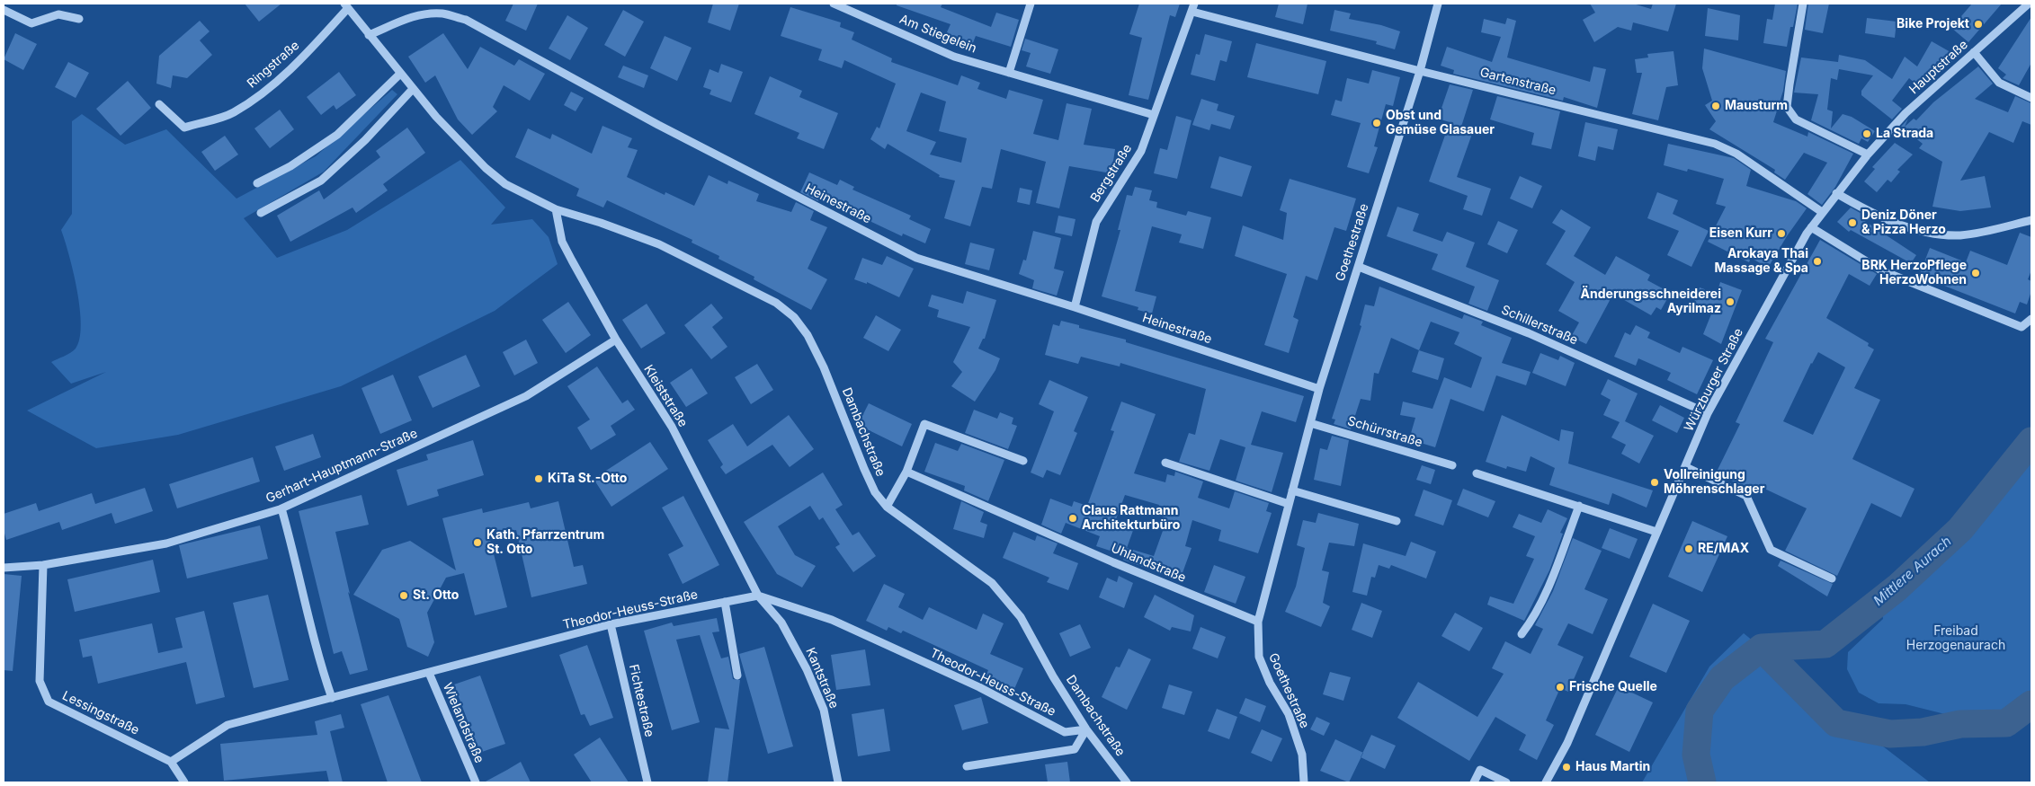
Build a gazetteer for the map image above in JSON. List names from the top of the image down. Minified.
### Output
{"streets":{"street":["Am Stiegelein","Ringstraße","Hauptstraße","Gartenstraße","Bergstraße","Heinestraße","Goethestraße","Schillerstraße","Würzburger Straße","Kleiststraße","Dambachstraße","Schürrstraße","Gerhart-Hauptmann-Straße","Uhlandstraße","Theodor-Heuss-Straße","Kantstraße","Fichtestraße","Lessingstraße","Wielandstraße"]},"crossings":[["Am Stiegelein","Bergstraße"],["Ringstraße","Heinestraße"],["Ringstraße","Kleiststraße"],["Ringstraße","Dambachstraße"],["Hauptstraße","Würzburger Straße"],["Gartenstraße","Bergstraße"],["Gartenstraße","Goethestraße"],["Gartenstraße","Würzburger Straße"],["Bergstraße","Heinestraße"],["Heinestraße","Goethestraße"],["Goethestraße","Schillerstraße"],["Goethestraße","Schürrstraße"],["Goethestraße","Uhlandstraße"],["Schillerstraße","Würzburger Straße"],["Kleiststraße","Dambachstraße"],["Kleiststraße","Gerhart-Hauptmann-Straße"],["Kleiststraße","Theodor-Heuss-Straße"],["Kleiststraße","Kantstraße"],["Dambachstraße","Theodor-Heuss-Straße"],["Gerhart-Hauptmann-Straße","Lessingstraße"],["Theodor-Heuss-Straße","Kantstraße"],["Theodor-Heuss-Straße","Fichtestraße"],["Theodor-Heuss-Straße","Lessingstraße"],["Theodor-Heuss-Straße","Wielandstraße"]],"water":["Mittlere Aurach"],"parks":["Freibad Herzogenaurach"],"places":["Bike Projekt","Mausturm","Obst und Gemüse Glasauer","La Strada","Deniz Döner & Pizza Herzo","Eisen Kurr","Arokaya Thai Massage & Spa","BRK HerzoPflege HerzoWohnen","Änderungsschneiderei Ayrilmaz","KiTa St.-Otto","Vollreinigung Möhrenschlager","Claus Rattmann Architekturbüro","Kath. Pfarrzentrum St. Otto","RE/MAX","St. Otto","Frische Quelle","Haus Martin"]}
